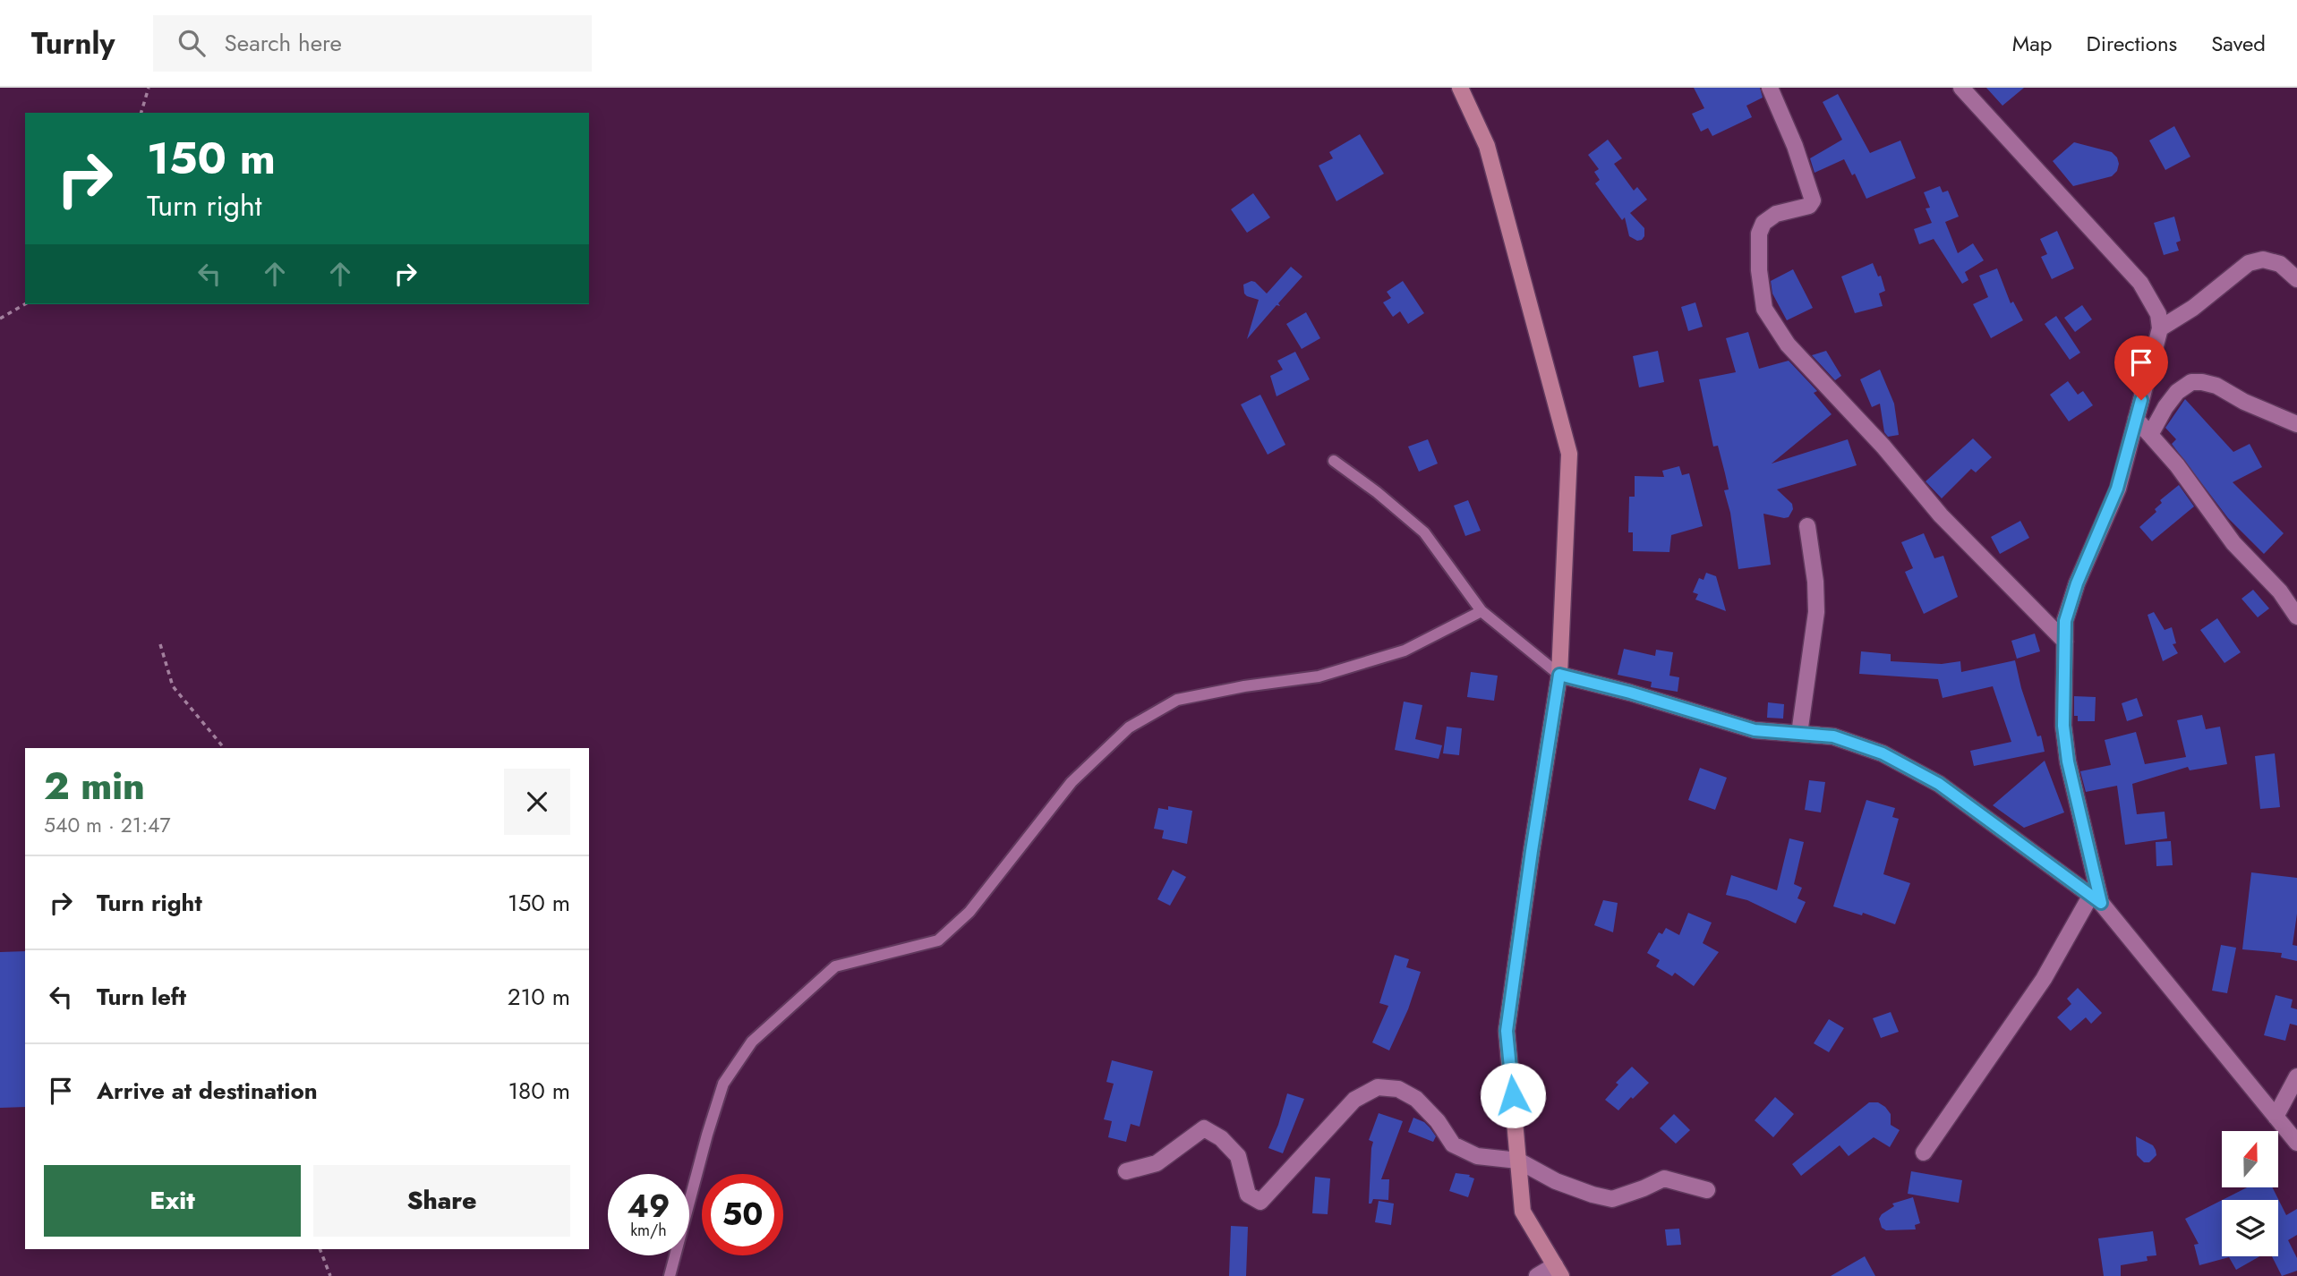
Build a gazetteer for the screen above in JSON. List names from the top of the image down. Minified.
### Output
{"north":"top","page":{"header":"Turnly","search":"Search here","nav":["Map","Directions","Saved"],"turn":["150 m","Turn right"],"heading":["2 min","540 m · 21:47"],"list":[{"name":"Turn right","value":"150 m"},{"name":"Turn left","value":"210 m"},{"name":"Arrive at destination","value":"180 m"}],"buttons":["Exit","Share"],"speed":"49 km/h","limit":"50"}}
